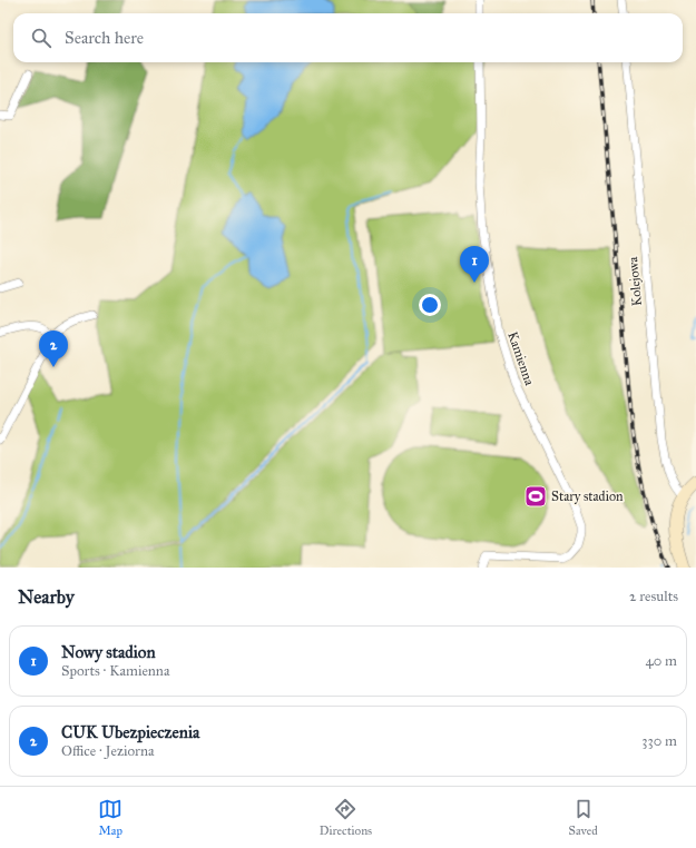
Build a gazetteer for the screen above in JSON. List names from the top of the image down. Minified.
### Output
{"streets":{"street":["Kolejowa","Kamienna"]},"places":{"sports":["Stary stadion"]},"page":{"search":"Search here","pins":["1","2"],"heading":["Nearby","2 results"],"list":[{"mark":"1","name":"Nowy stadion","note":"Sports · Kamienna","value":"40 m"},{"mark":"2","name":"CUK Ubezpieczenia","note":"Office · Jeziorna","value":"330 m"}],"nav":["Map","Directions","Saved"]}}
